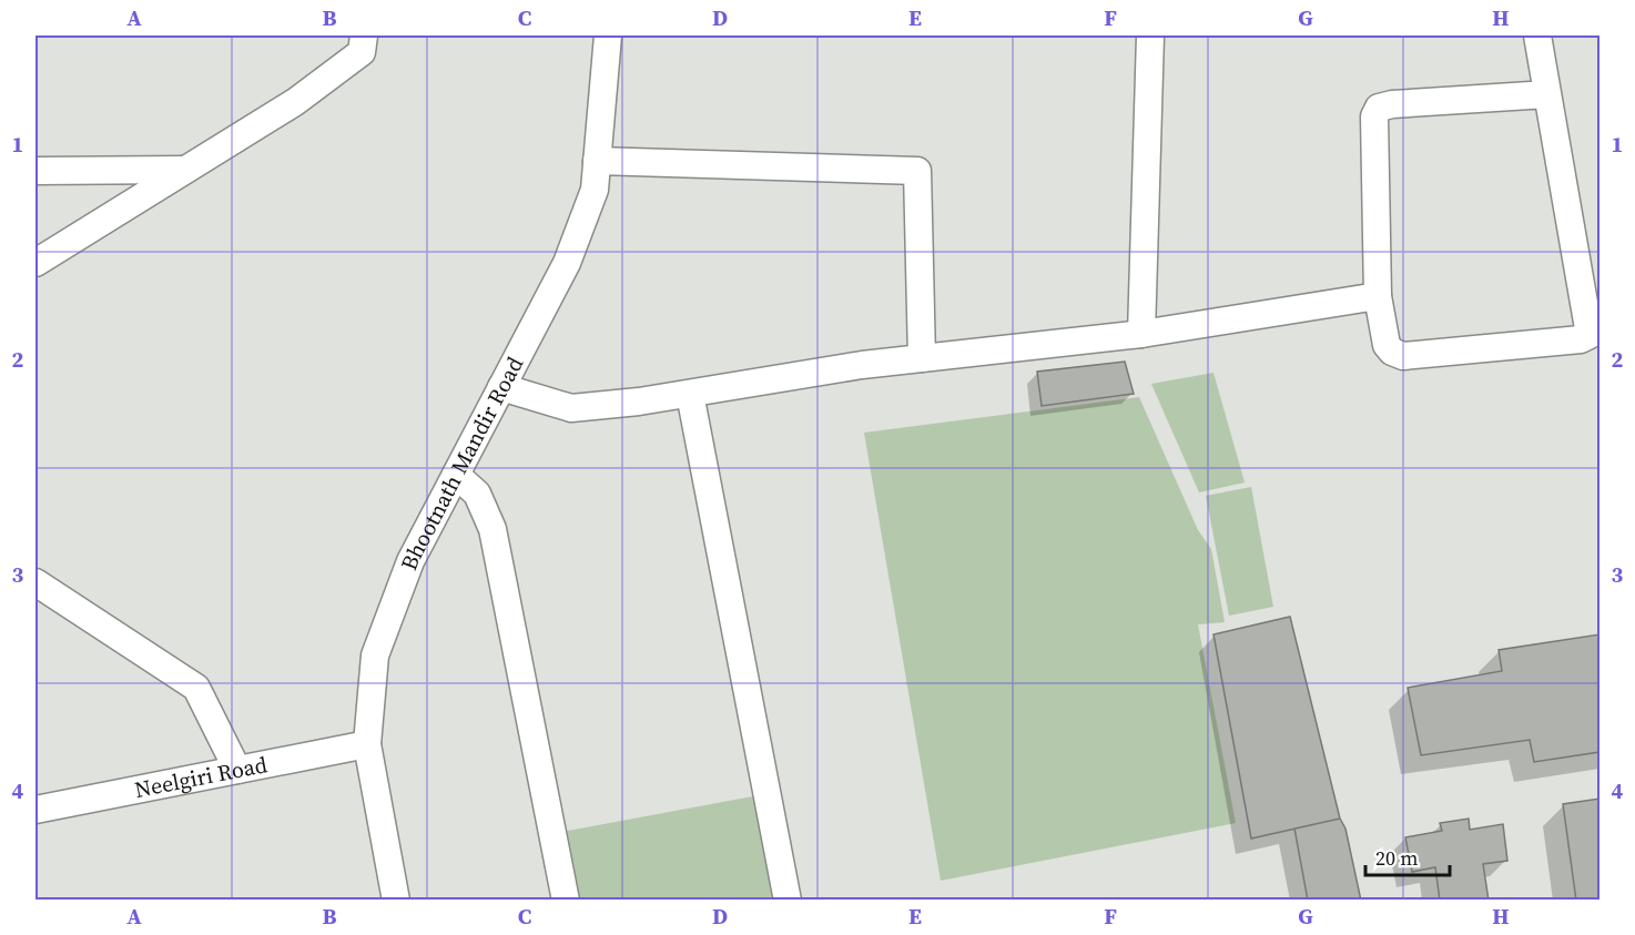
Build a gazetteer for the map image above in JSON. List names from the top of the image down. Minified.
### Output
{"streets":{"street":["Bhootnath Mandir Road","Neelgiri Road"]},"crossings":[["Bhootnath Mandir Road","Neelgiri Road"]],"scale_bar":"20 m","grid":{"columns":["A","B","C","D","E","F","G","H"],"rows":["1","2","3","4"]}}
